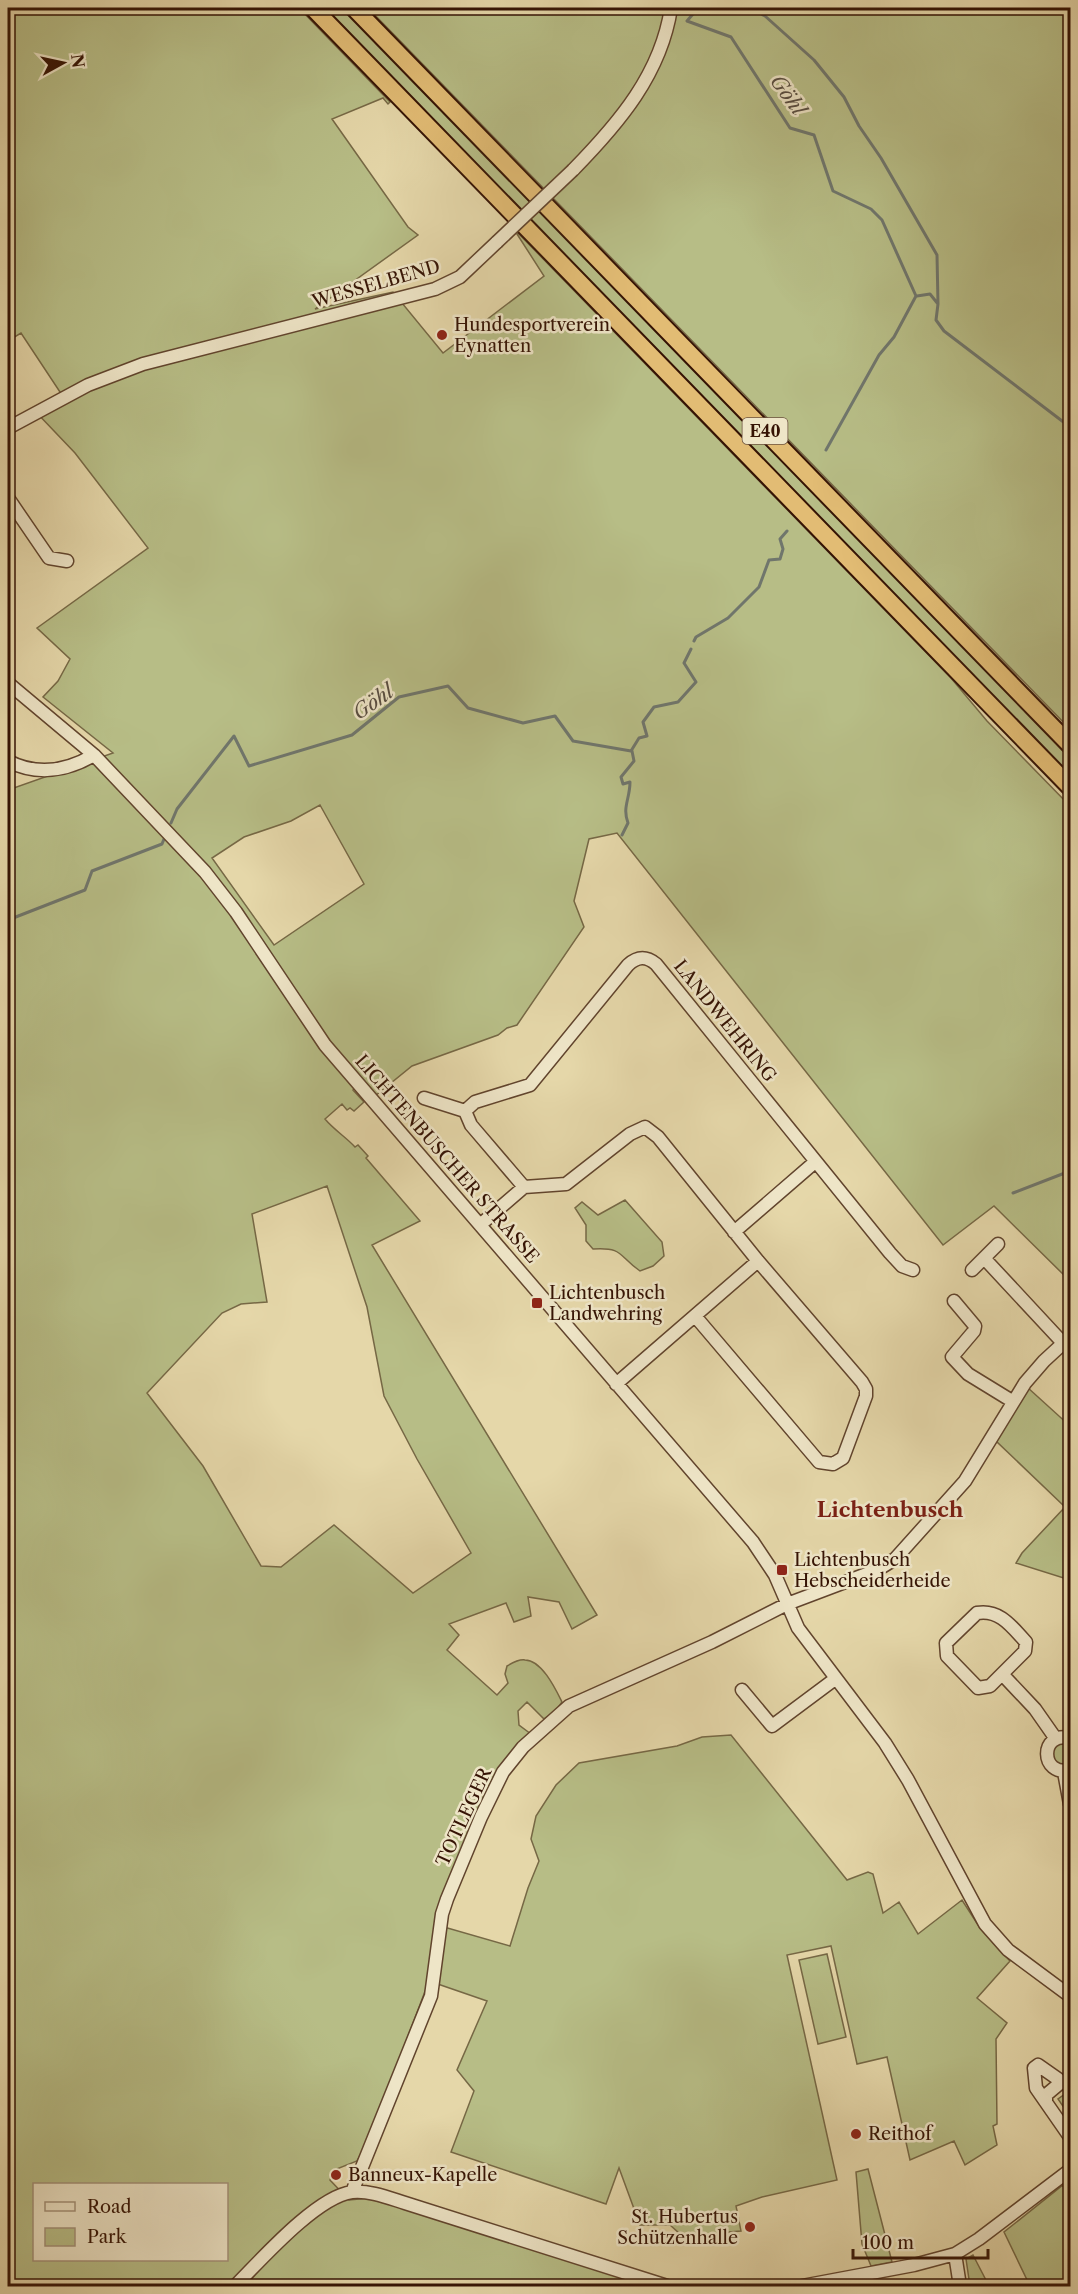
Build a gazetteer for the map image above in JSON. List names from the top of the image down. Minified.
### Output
{"streets":{"highway":["E40"],"street":["WESSELBEND","LANDWEHRING","LICHTENBUSCHER STRASSE","TOTLEGER"]},"crossings":[["LICHTENBUSCHER STRASSE","TOTLEGER"]],"districts":["Lichtenbusch"],"water":["Göhl"],"places":{"other":["Hundesportverein Eynatten","Reithof","Banneux-Kapelle","St. Hubertus Schützenhalle"],"transit":["Lichtenbusch Landwehring","Lichtenbusch Hebscheiderheide"]},"legend":["Road","Park"],"scale_bar":"100 m","north":"right"}
